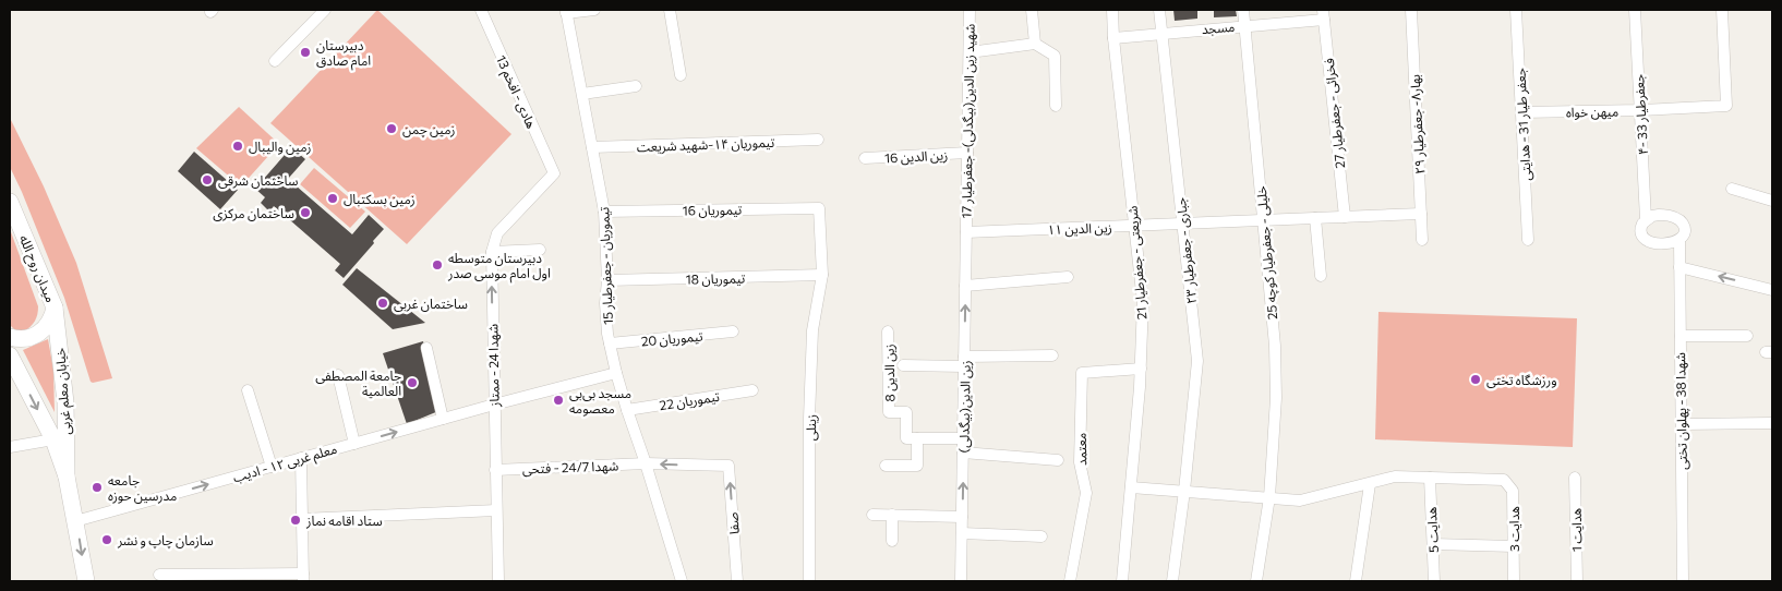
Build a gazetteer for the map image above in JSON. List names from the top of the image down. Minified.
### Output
{"streets":{"main road":["میدان روح الله","خیابان معلم غربی"],"street":["مسجد","هادی - افخم 13","میهن خواه","فخرائی - جعفرطیار 27","۴- جعفرطیار 33","شهید زین الدین(بیگدلی)- جعفرطیار 17","بهار۸- جعفرطیار ۲۹","جعفر طیار 31 - هدایتی","تیموریان ۱۴-شهید شریعت","زین الدین 16","تیموریان 16","زین الدین ۱۱","جباری - جعفرطیار ۲۳","خلیلی - جعفرطیار کوچه 25","شریعتی - جعفرطیار 21","تیموریان - جعفرطیار 15","تیموریان 18","تیموریان 20","شهدا 24 - ممتاز","زین الدین 8","تیموریان 22","زین الدین(بیگدلی)","شهدا 38 - پهلوان تختی","زینلی","معتمد","معلم غربی ۱۲ - ادیب","شهدا 24/7 - فتحی","صفا","هدایت 3","هدایت 5","هدایت 1"]},"crossings":[["مسجد","فخرائی - جعفرطیار 27"],["مسجد","جباری - جعفرطیار ۲۳"],["مسجد","خلیلی - جعفرطیار کوچه 25"],["مسجد","شریعتی - جعفرطیار 21"],["هادی - افخم 13","شهدا 24 - ممتاز"],["میهن خواه","۴- جعفرطیار 33"],["میهن خواه","جعفر طیار 31 - هدایتی"],["فخرائی - جعفرطیار 27","زین الدین ۱۱"],["۴- جعفرطیار 33","شهدا 38 - پهلوان تختی"],["شهید زین الدین(بیگدلی)- جعفرطیار 17","زین الدین 16"],["شهید زین الدین(بیگدلی)- جعفرطیار 17","زین الدین ۱۱"],["شهید زین الدین(بیگدلی)- جعفرطیار 17","زین الدین(بیگدلی)"],["بهار۸- جعفرطیار ۲۹","زین الدین ۱۱"],["تیموریان ۱۴-شهید شریعت","تیموریان - جعفرطیار 15"],["تیموریان 16","تیموریان - جعفرطیار 15"],["تیموریان 16","زینلی"],["زین الدین ۱۱","جباری - جعفرطیار ۲۳"],["زین الدین ۱۱","خلیلی - جعفرطیار کوچه 25"],["زین الدین ۱۱","شریعتی - جعفرطیار 21"],["زین الدین ۱۱","زین الدین(بیگدلی)"],["شریعتی - جعفرطیار 21","معتمد"],["تیموریان - جعفرطیار 15","تیموریان 18"],["تیموریان - جعفرطیار 15","تیموریان 20"],["تیموریان - جعفرطیار 15","تیموریان 22"],["تیموریان - جعفرطیار 15","معلم غربی ۱۲ - ادیب"],["تیموریان - جعفرطیار 15","شهدا 24/7 - فتحی"],["میدان روح الله","خیابان معلم غربی"],["تیموریان 18","زینلی"],["شهدا 24 - ممتاز","معلم غربی ۱۲ - ادیب"],["شهدا 24 - ممتاز","شهدا 24/7 - فتحی"],["خیابان معلم غربی","معلم غربی ۱۲ - ادیب"],["شهدا 24/7 - فتحی","صفا"],["هدایت 3","هدایت 5"]],"one_way":["زین الدین(بیگدلی)","شهدا 24/7 - فتحی","صفا"],"places":["دبیرستان امام صادق","زمین چمن","زمین والیبال","ساختمان شرقی","زمین بسکتبال","ساختمان مرکزی","دبیرستان متوسطه اول امام موسی صدر","ساختمان غربی","ورزشگاه تختی","جامعة المصطفی العالمیة","مسجد بی‌بی معصومه","جامعه مدرسین حوزه","ستاد اقامه نماز","سازمان چاپ و نشر"]}
